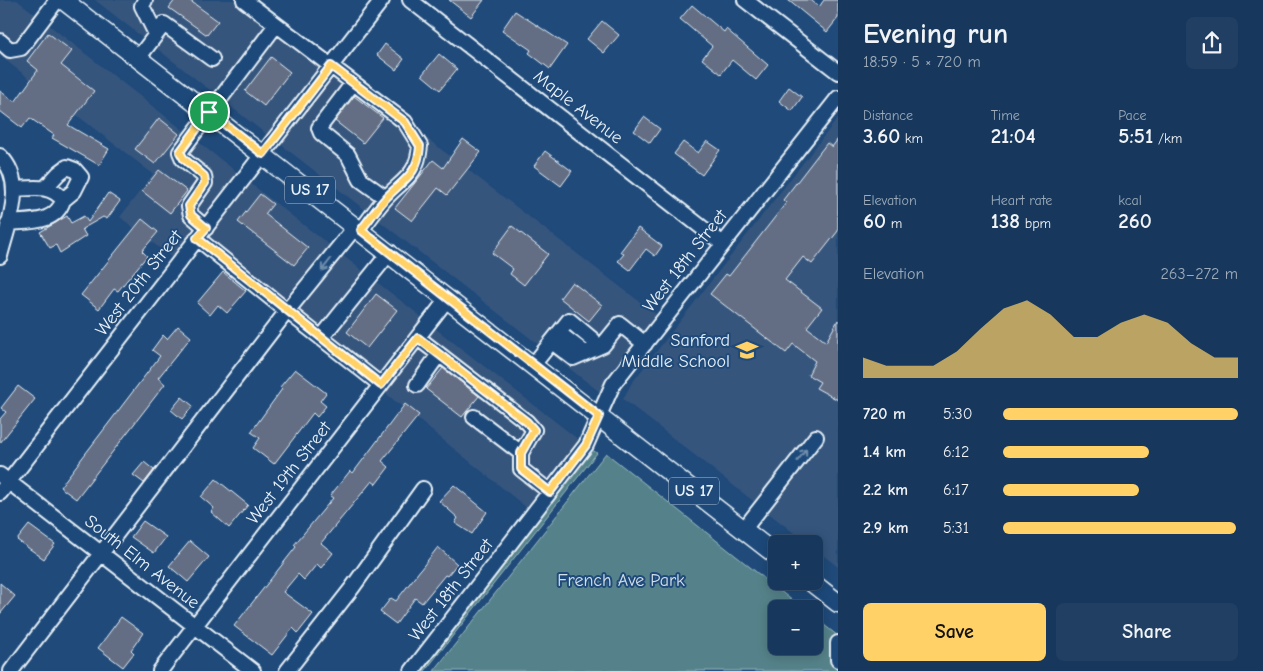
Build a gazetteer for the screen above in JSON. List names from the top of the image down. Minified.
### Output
{"streets":{"main road":["US 17"],"street":["Maple Avenue","West 18th Street","West 20th Street","West 19th Street","South Elm Avenue"]},"crossings":[["Maple Avenue","West 18th Street"],["US 17","West 18th Street"],["US 17","West 20th Street"],["US 17","West 19th Street"],["West 20th Street","South Elm Avenue"],["West 19th Street","South Elm Avenue"]],"parks":["French Ave Park"],"places":{"school or university":["Sanford Middle School"]},"page":{"heading":["Evening run","18:59 · 5 × 720 m"],"stats":[["Distance","3.60 km"],["Time","21:04"],["Pace","5:51 /km"],["Elevation","60 m"],["Heart rate","138 bpm"],["kcal","260"]],"chart":["Elevation","263–272 m"],"list":[{"name":"720 m","note":"5:30"},{"name":"1.4 km","note":"6:12"},{"name":"2.2 km","note":"6:17"},{"name":"2.9 km","note":"5:31"}],"map_buttons":["+","−"],"buttons":["Save","Share"]}}
